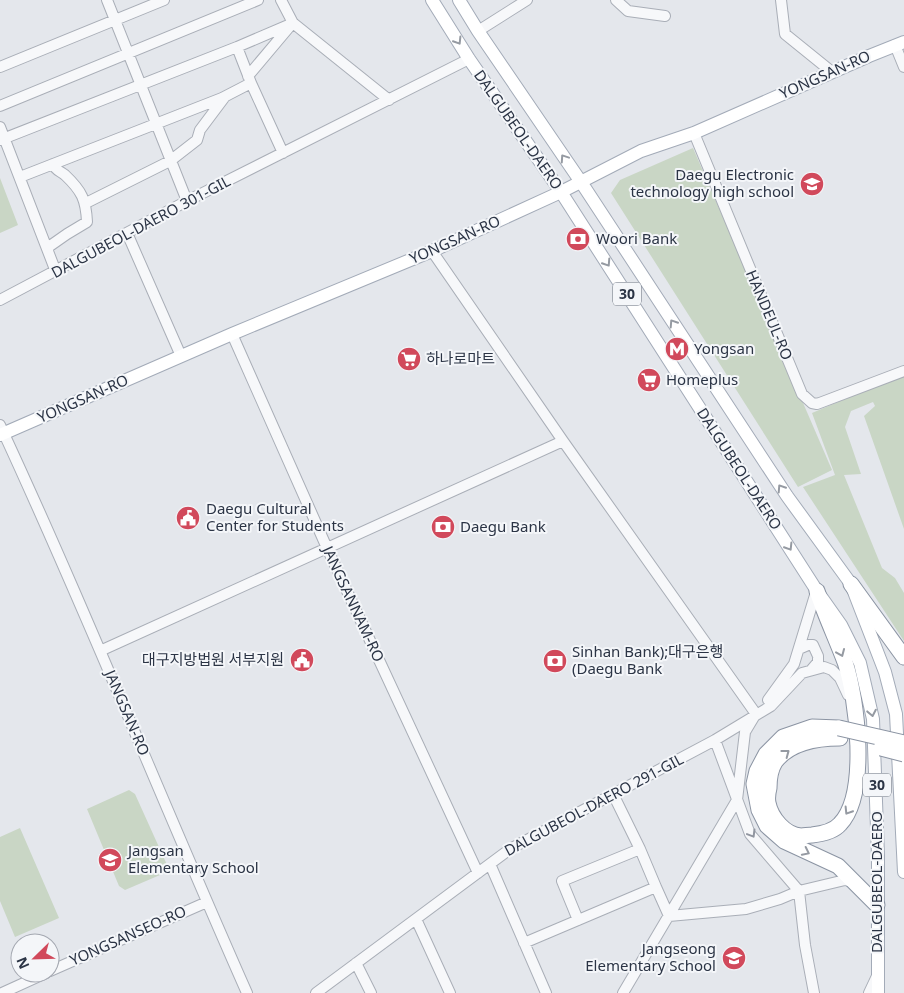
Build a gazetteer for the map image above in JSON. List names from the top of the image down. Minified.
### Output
{"streets":{"main road":["YONGSAN-RO","DALGUBEOL-DAERO","30"],"street":["DALGUBEOL-DAERO 301-GIL","HANDEUL-RO","JANGSANNAM-RO","JANGSAN-RO","DALGUBEOL-DAERO 291-GIL","YONGSANSEO-RO"]},"crossings":[["YONGSAN-RO","DALGUBEOL-DAERO"],["YONGSAN-RO","HANDEUL-RO"],["YONGSAN-RO","JANGSANNAM-RO"],["YONGSAN-RO","JANGSAN-RO"],["DALGUBEOL-DAERO","DALGUBEOL-DAERO 301-GIL"],["JANGSANNAM-RO","DALGUBEOL-DAERO 291-GIL"],["JANGSAN-RO","YONGSANSEO-RO"]],"places":{"school or university":["Daegu Electronic technology high school","Jangsan Elementary School","Jangseong Elementary School"],"bank":["Woori Bank","Daegu Bank","Sinhan Bank);대구은행 (Daegu Bank"],"metro station":["Yongsan"],"supermarket":["하나로마트","Homeplus"],"public building":["Daegu Cultural Center for Students","대구지방법원 서부지원"]},"north":"bottom left"}
